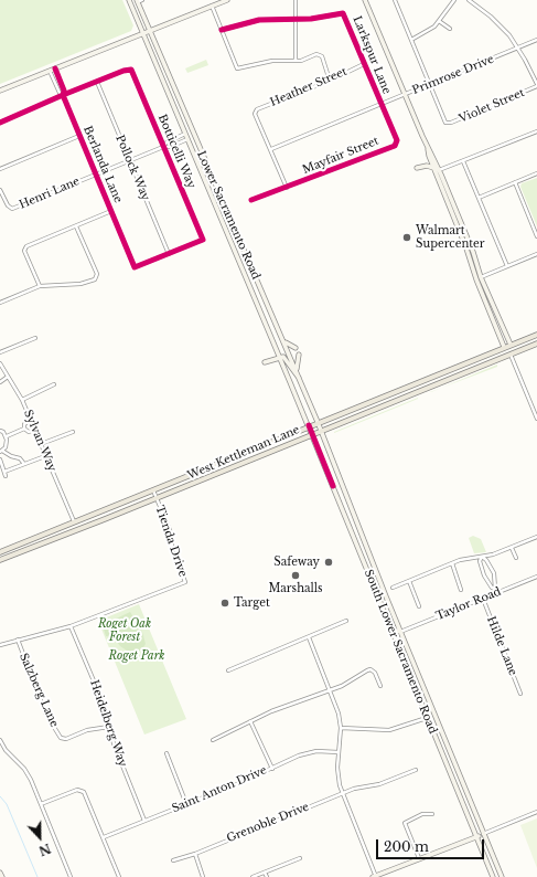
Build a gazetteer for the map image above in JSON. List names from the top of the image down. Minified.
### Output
{"streets":{"main road":["Lower Sacramento Road","West Kettleman Lane","South Lower Sacramento Road"],"street":["Larkspur Lane","Primrose Drive","Heather Street","Violet Street","Botticelli Way","Mayfair Street","Berlanda Lane","Pollock Way","Henri Lane","Sylvan Way","Tienda Drive","Taylor Road","Hilde Lane","Salzberg Lane","Heidelberg Way","Saint Anton Drive","Grenoble Drive"]},"crossings":[["Larkspur Lane","Primrose Drive"],["Larkspur Lane","Heather Street"],["Larkspur Lane","Mayfair Street"],["Primrose Drive","Heather Street"],["Primrose Drive","Violet Street"],["Primrose Drive","Mayfair Street"],["Botticelli Way","Berlanda Lane"],["Botticelli Way","Pollock Way"],["Botticelli Way","Henri Lane"],["Berlanda Lane","Pollock Way"],["Berlanda Lane","Henri Lane"],["Pollock Way","Henri Lane"],["Henri Lane","Lower Sacramento Road"],["Lower Sacramento Road","West Kettleman Lane"],["Lower Sacramento Road","South Lower Sacramento Road"],["Sylvan Way","West Kettleman Lane"],["West Kettleman Lane","Tienda Drive"],["West Kettleman Lane","South Lower Sacramento Road"],["Tienda Drive","Salzberg Lane"],["Tienda Drive","Heidelberg Way"],["Taylor Road","Hilde Lane"],["Taylor Road","South Lower Sacramento Road"],["Salzberg Lane","Heidelberg Way"],["Heidelberg Way","Saint Anton Drive"]],"parks":["Roget Oak Forest","Roget Park"],"places":["Walmart Supercenter","Safeway","Marshalls","Target"],"scale_bar":"200 m","north":"bottom"}
